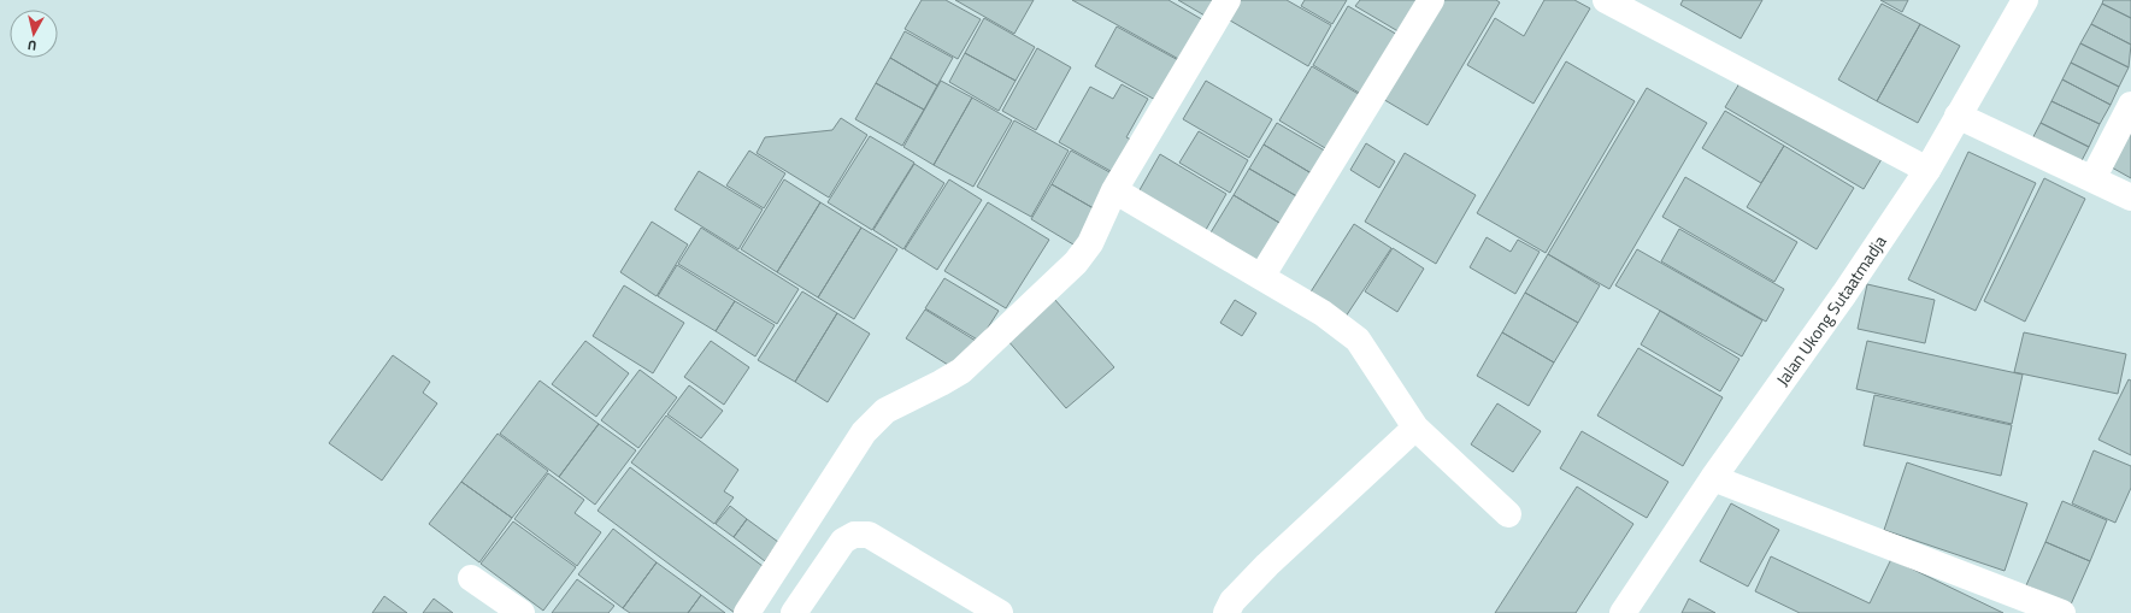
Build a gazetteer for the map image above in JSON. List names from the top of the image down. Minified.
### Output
{"streets":{"street":["Jalan Ukong Sutaatmadja"]},"north":"bottom"}
